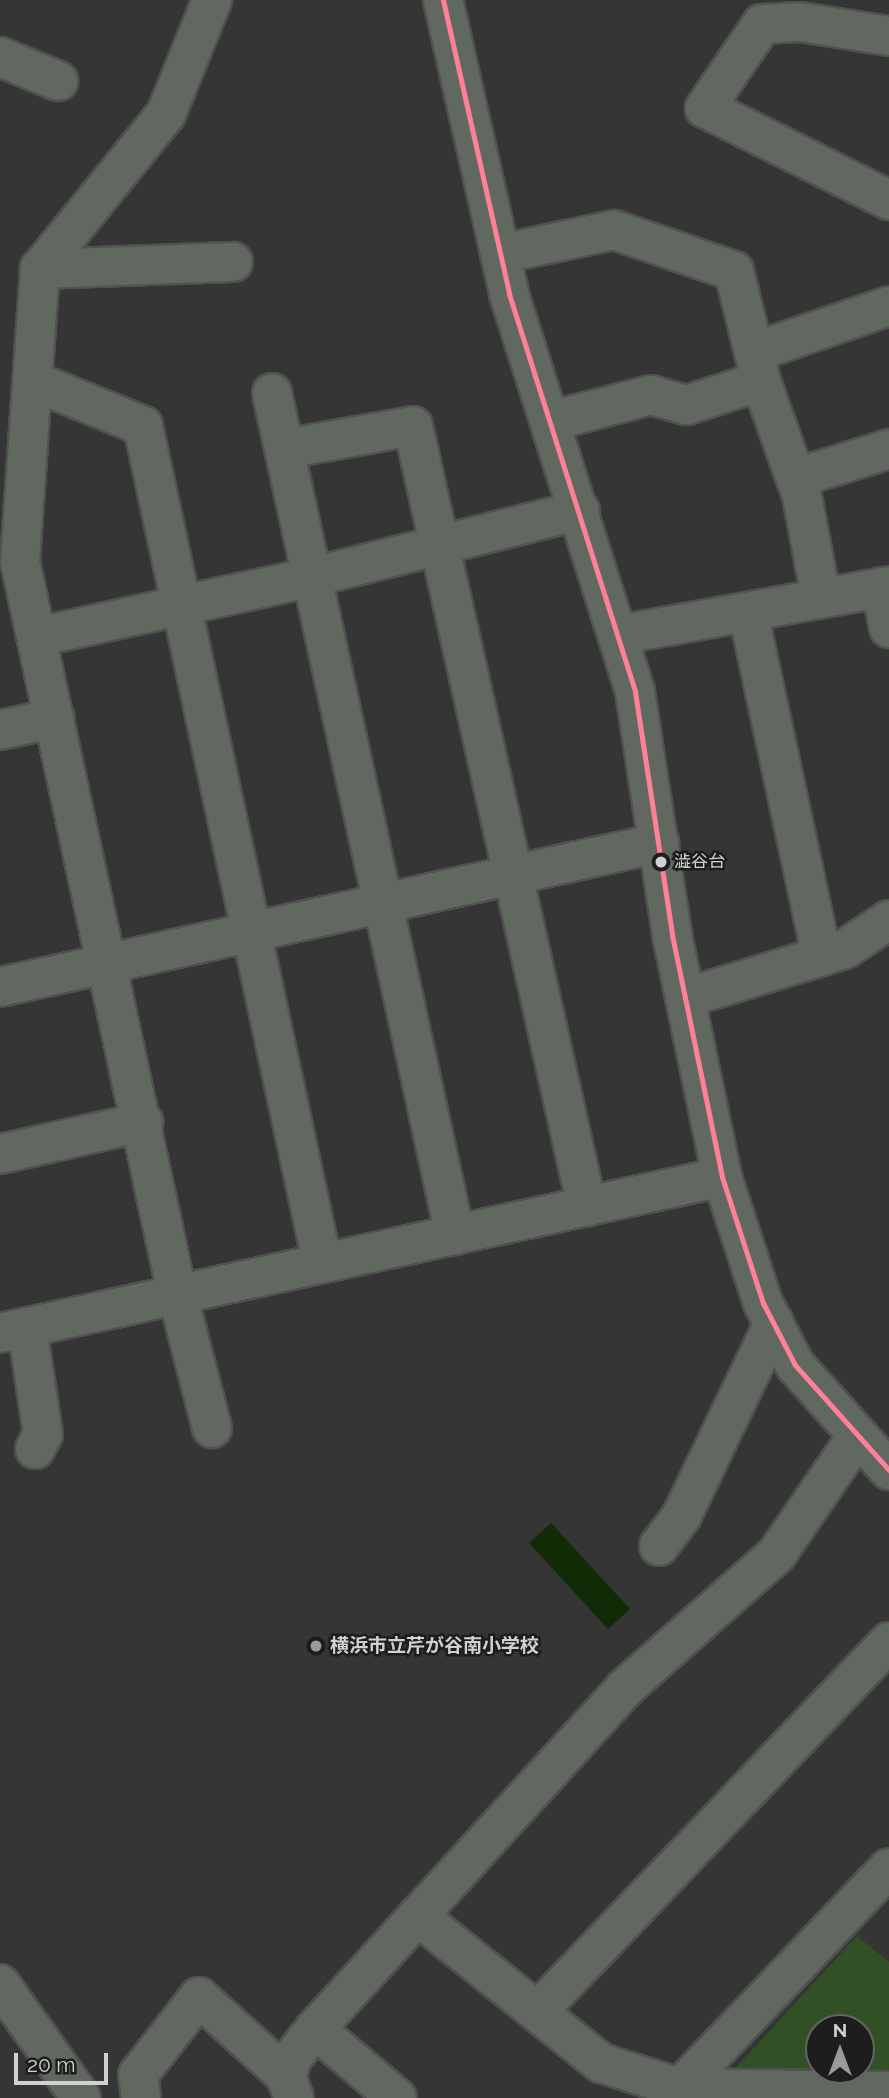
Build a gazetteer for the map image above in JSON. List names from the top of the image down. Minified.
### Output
{"places":["澁谷台","横浜市立芹が谷南小学校"],"scale_bar":"20 m","north":"top"}
